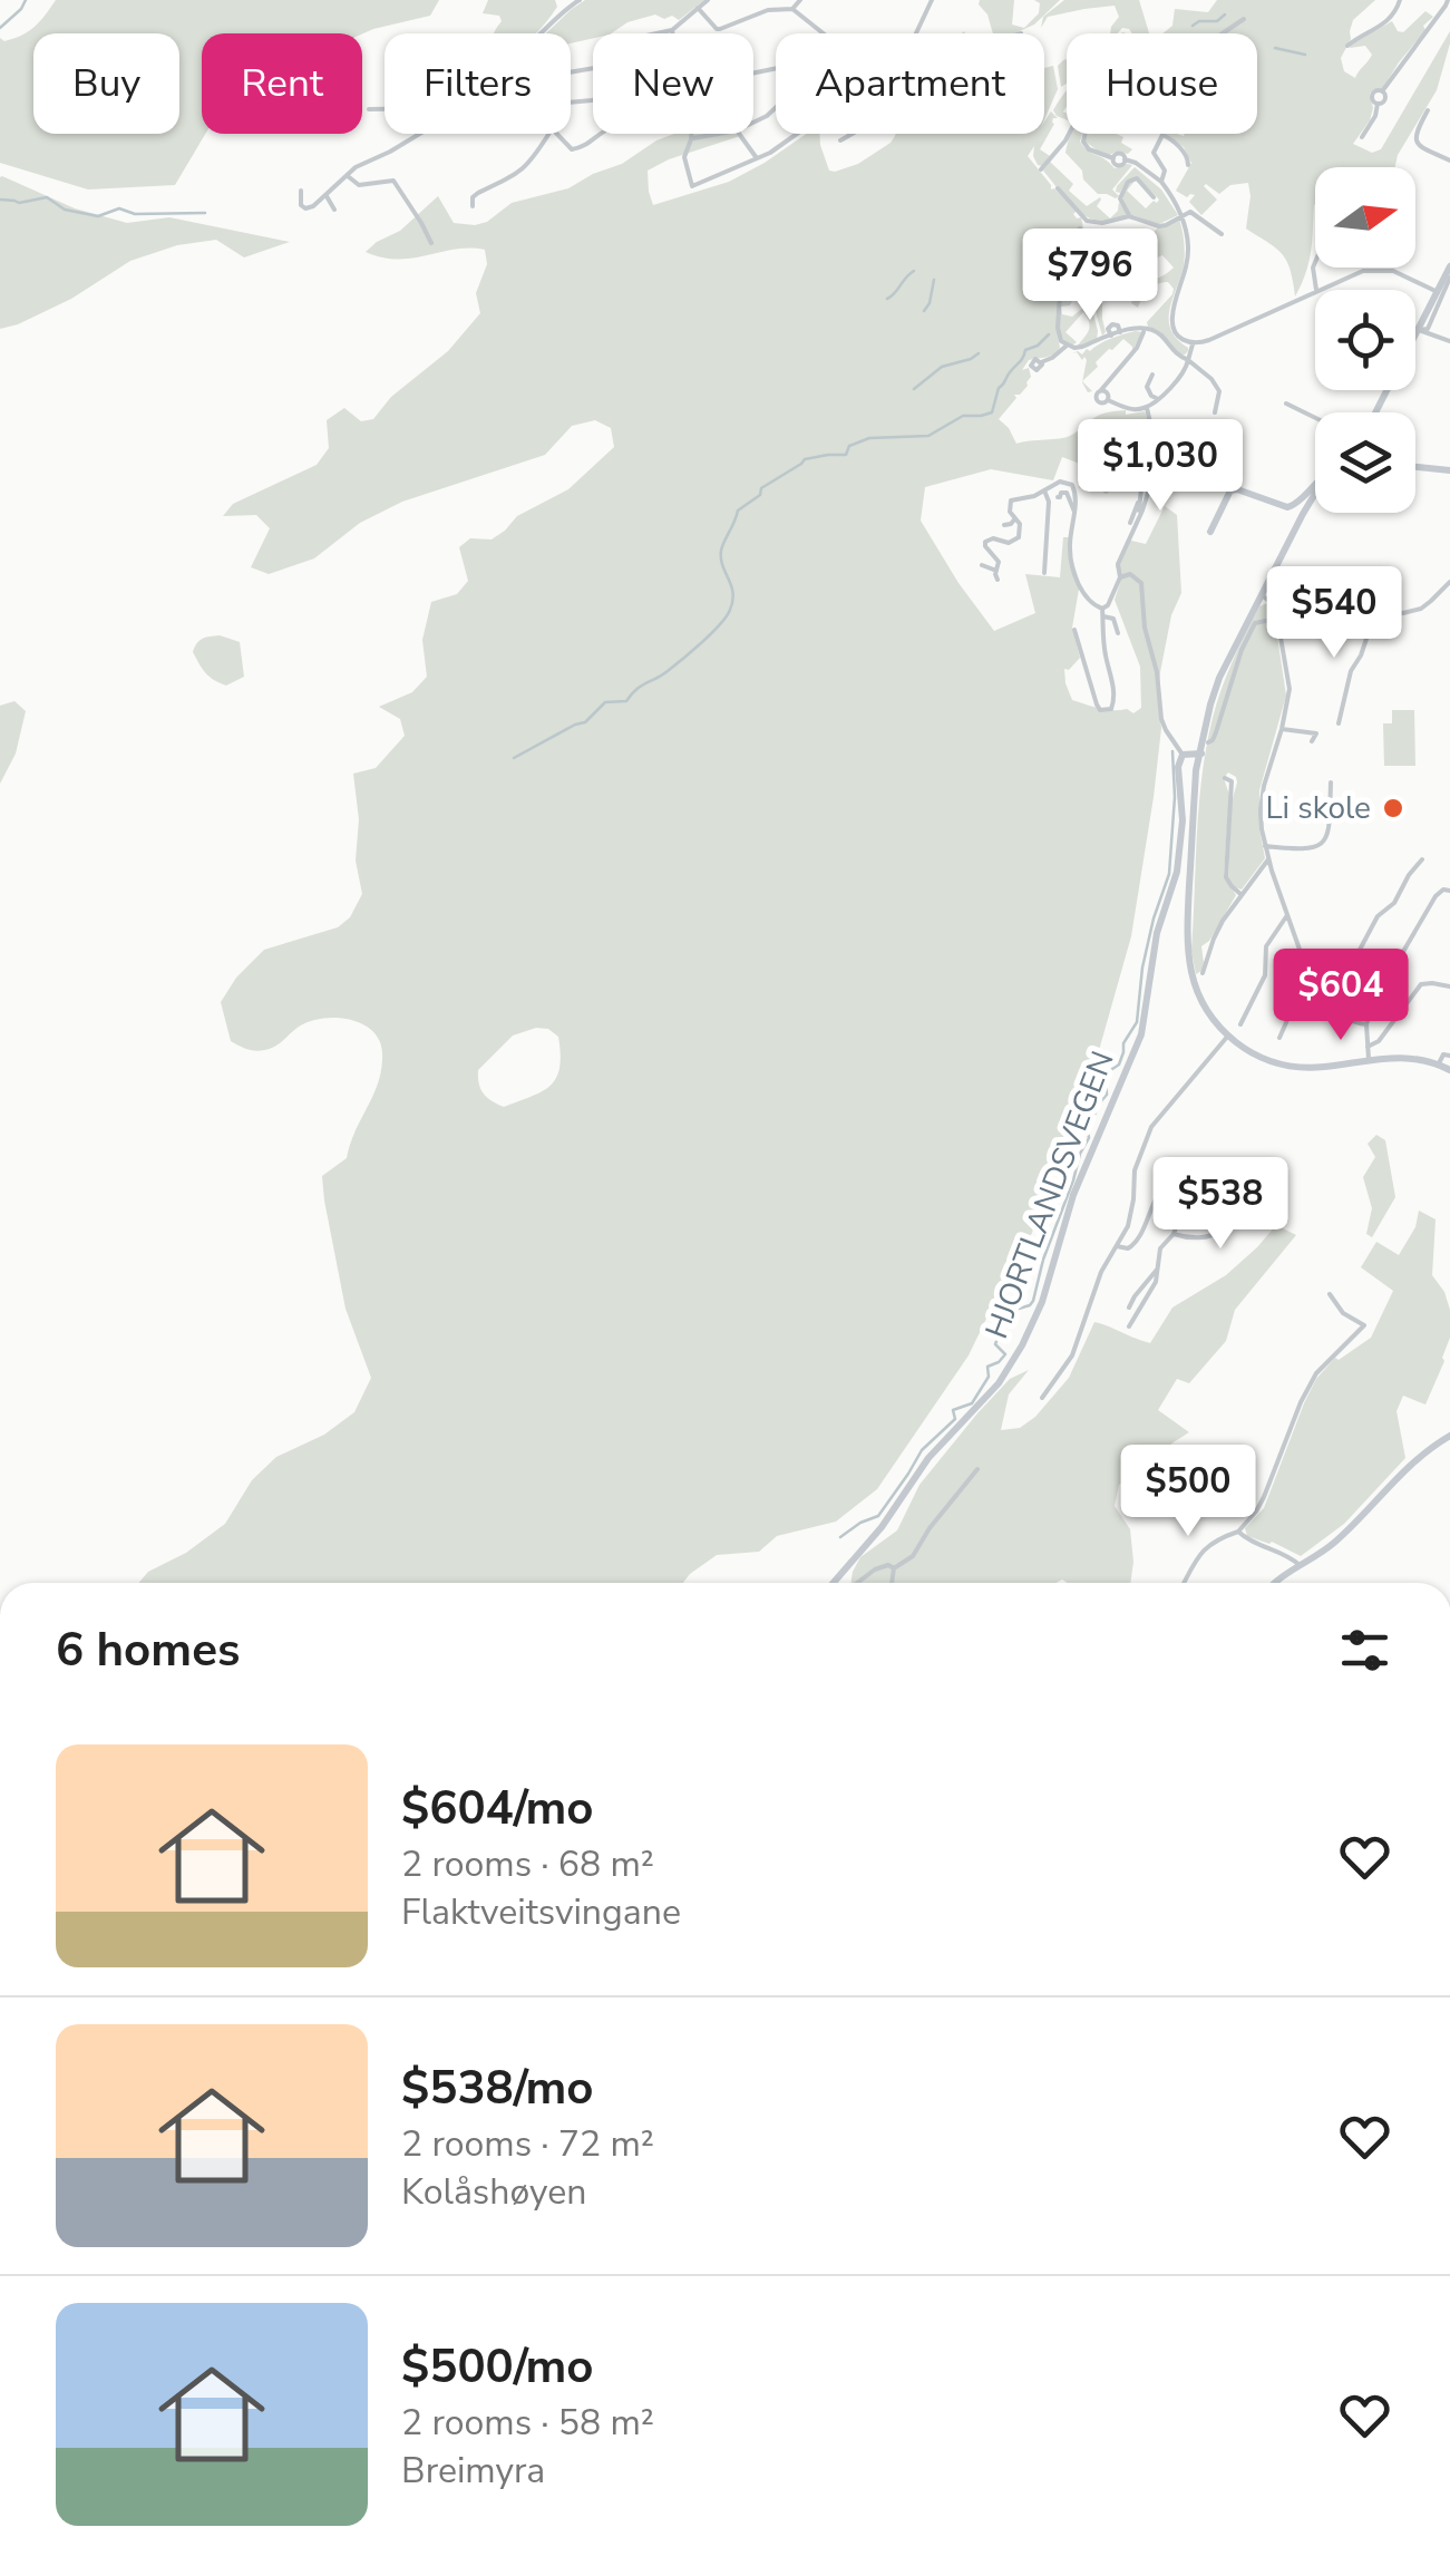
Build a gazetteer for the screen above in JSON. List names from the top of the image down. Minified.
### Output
{"streets":{"street":["HJORTLANDSVEGEN"]},"places":["Li skole"],"north":"right","page":{"chip":["Buy","Rent","Filters","New","Apartment","House"],"price":["$796","$1,030","$540","$604","$538","$500"],"heading":"6 homes","list":[{"name":"$604/mo","note":"2 rooms · 68 m² · Flaktveitsvingane"},{"name":"$538/mo","note":"2 rooms · 72 m² · Kolåshøyen"},{"name":"$500/mo","note":"2 rooms · 58 m² · Breimyra"}]}}
